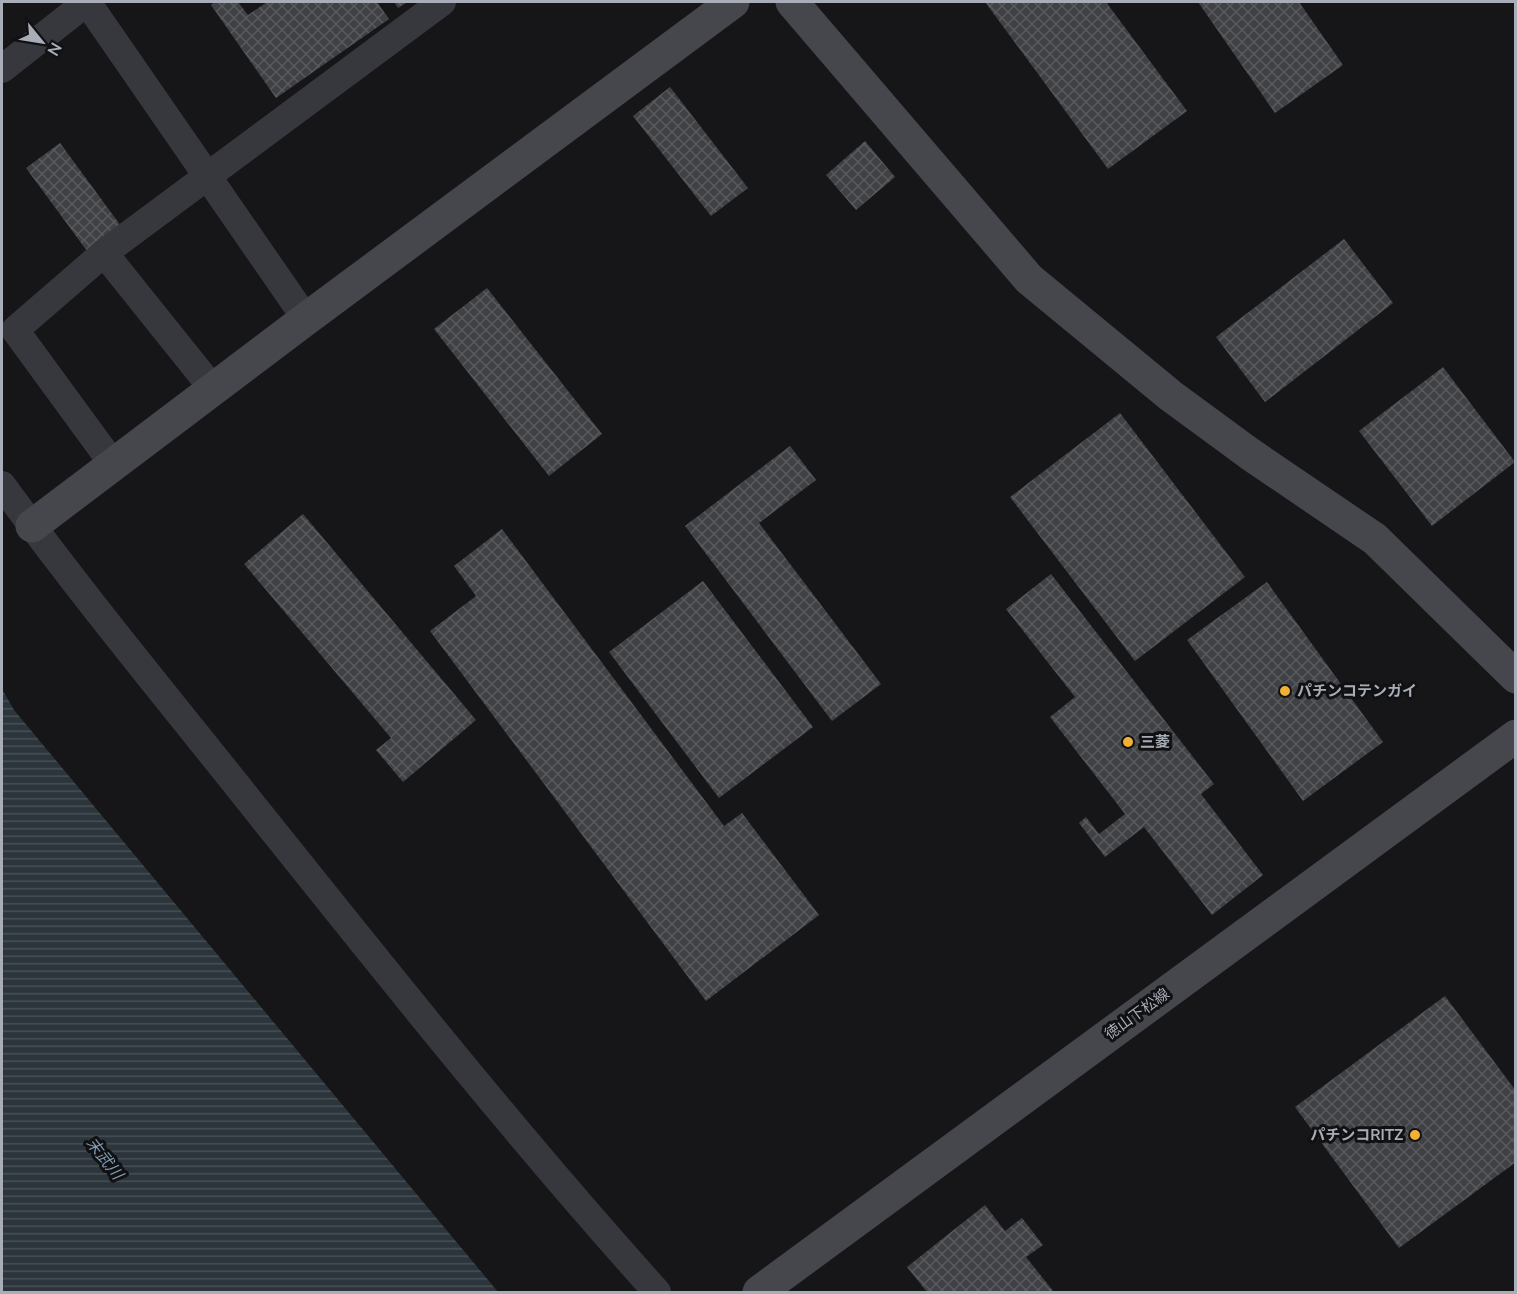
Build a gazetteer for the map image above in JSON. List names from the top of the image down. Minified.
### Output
{"streets":{"street":["徳山下松線"]},"water":["末武川"],"places":["パチンコテンガイ","三菱","パチンコRITZ"],"north":"bottom right"}
